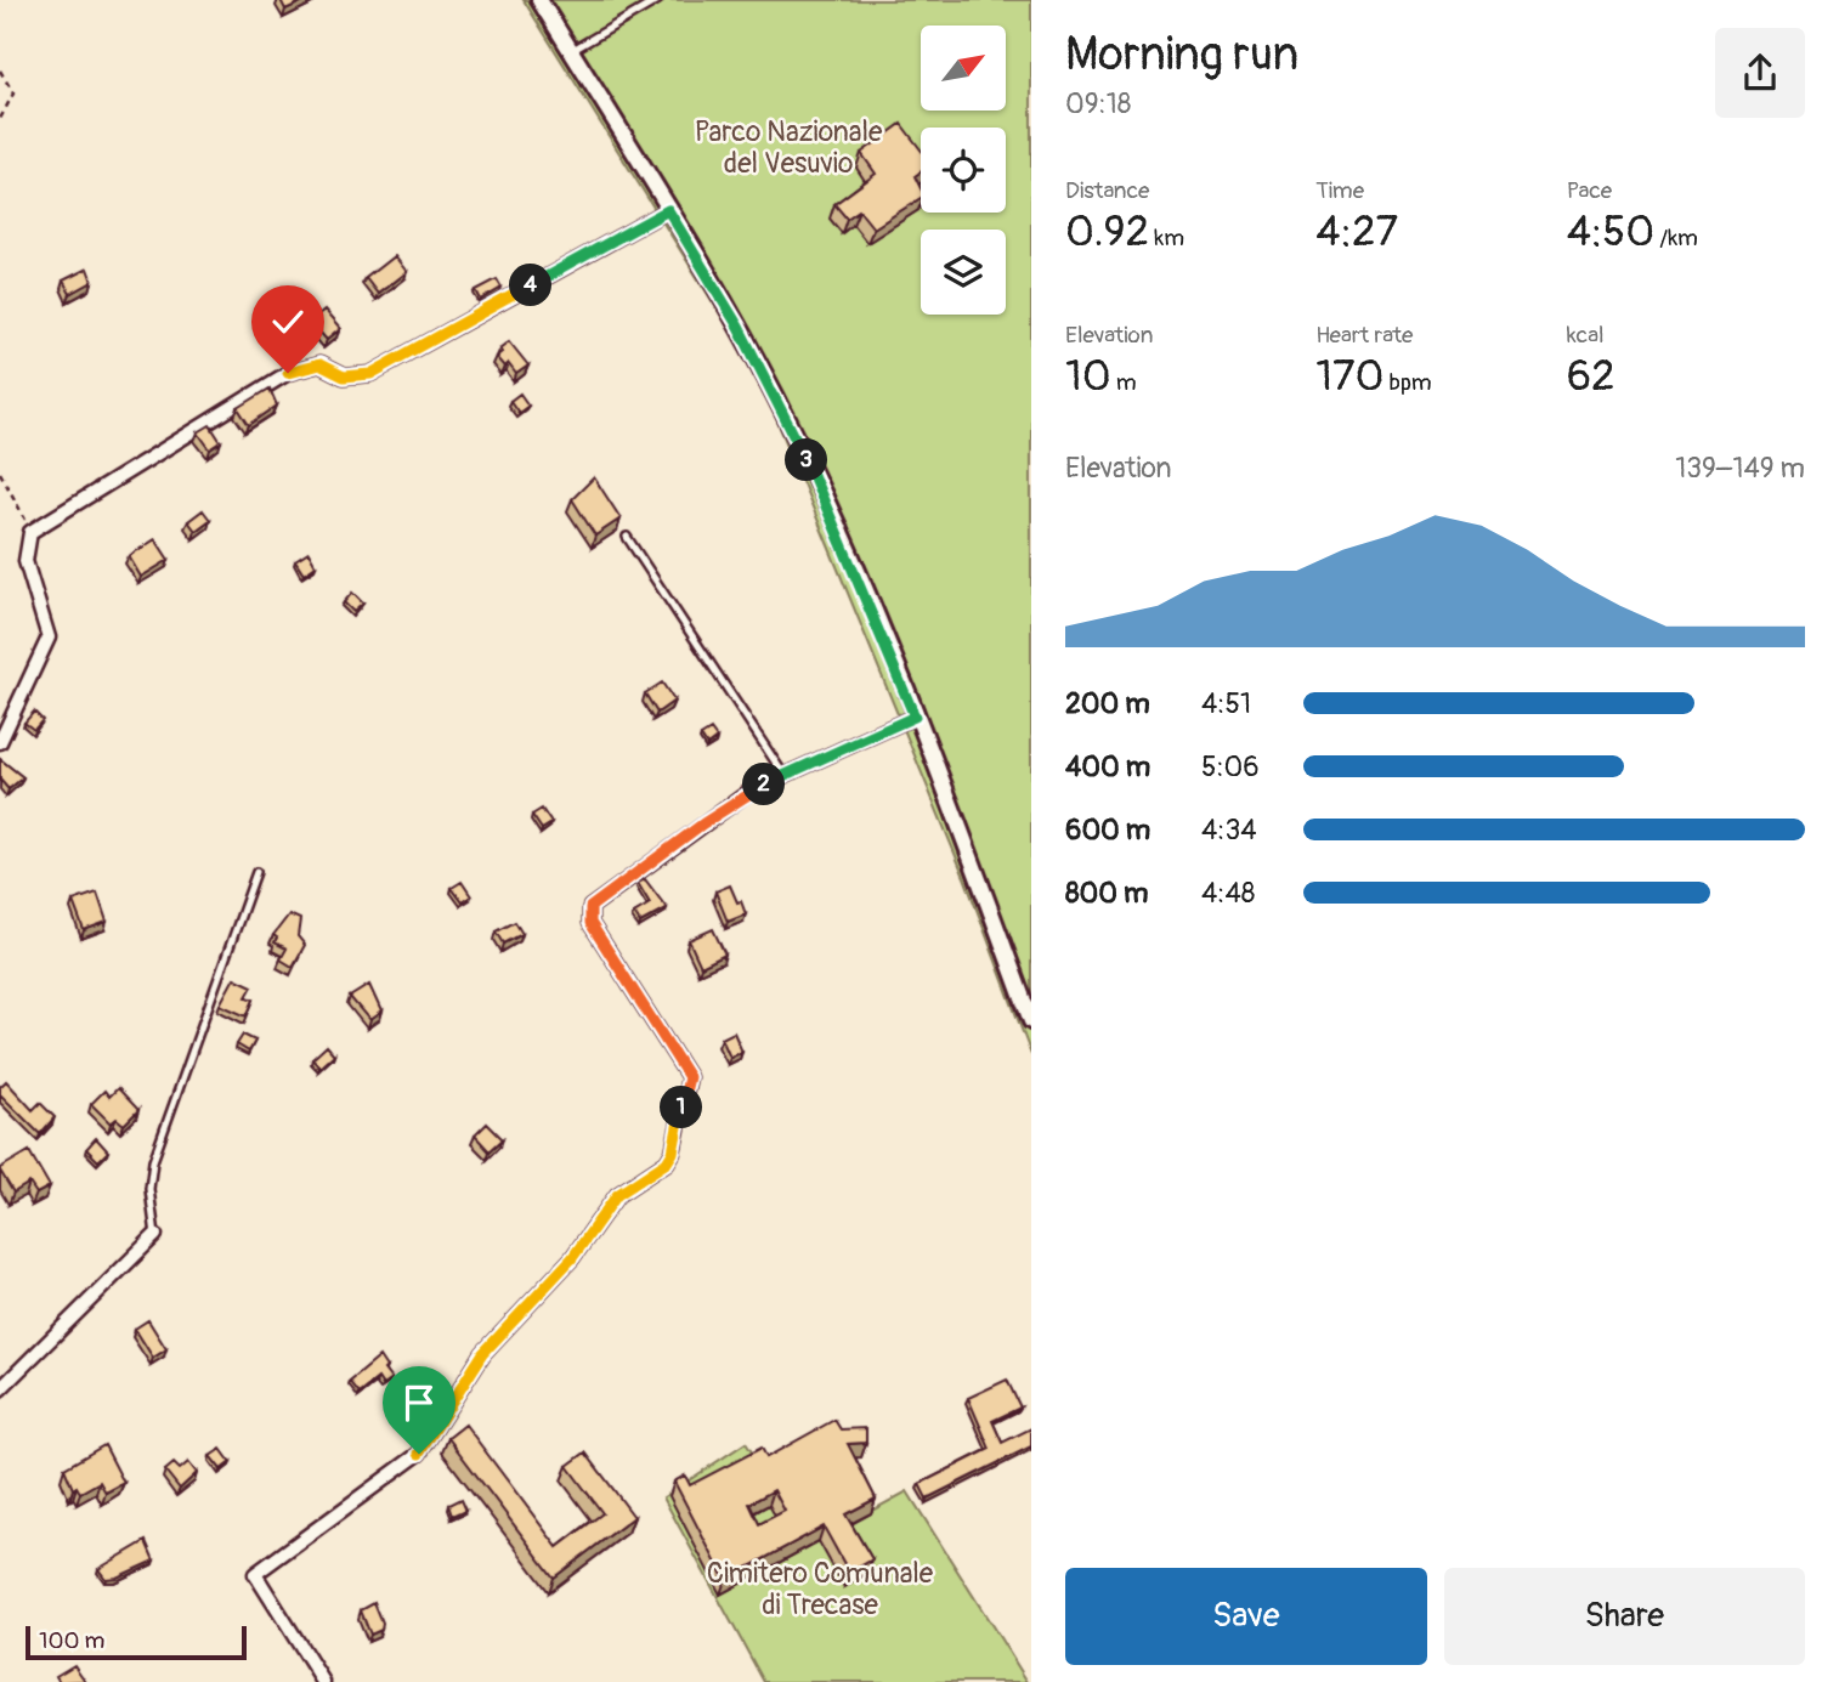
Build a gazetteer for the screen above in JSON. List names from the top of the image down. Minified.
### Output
{"parks":["Parco Nazionale del Vesuvio","Cimitero Comunale di Trecase"],"scale_bar":"100 m","north":"top right","page":{"heading":["Morning run","09:18"],"stats":[["Distance","0.92 km"],["Time","4:27"],["Pace","4:50 /km"],["Elevation","10 m"],["Heart rate","170 bpm"],["kcal","62"]],"pins":["4","3","2","1"],"chart":["Elevation","139–149 m"],"list":[{"name":"200 m","note":"4:51"},{"name":"400 m","note":"5:06"},{"name":"600 m","note":"4:34"},{"name":"800 m","note":"4:48"}],"buttons":["Save","Share"],"scale":"100 m"}}
